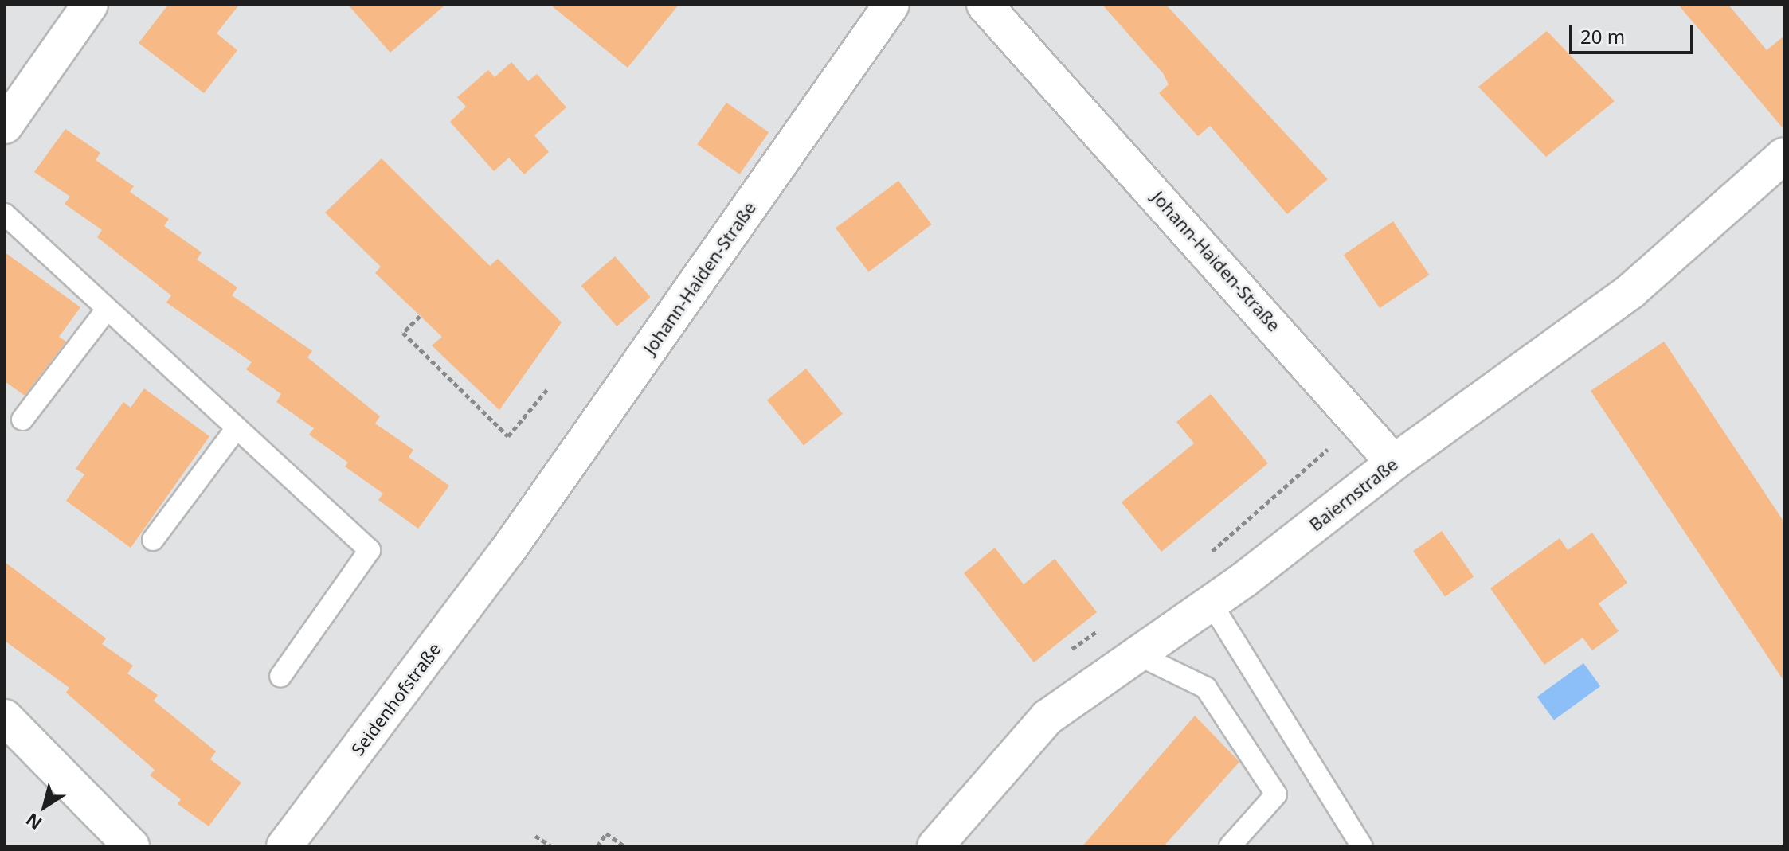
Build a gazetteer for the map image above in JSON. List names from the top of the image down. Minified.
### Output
{"streets":{"street":["Johann-Haiden-Straße","Baiernstraße","Seidenhofstraße"]},"crossings":[["Johann-Haiden-Straße","Baiernstraße"],["Johann-Haiden-Straße","Seidenhofstraße"]],"scale_bar":"20 m","north":"bottom left"}
